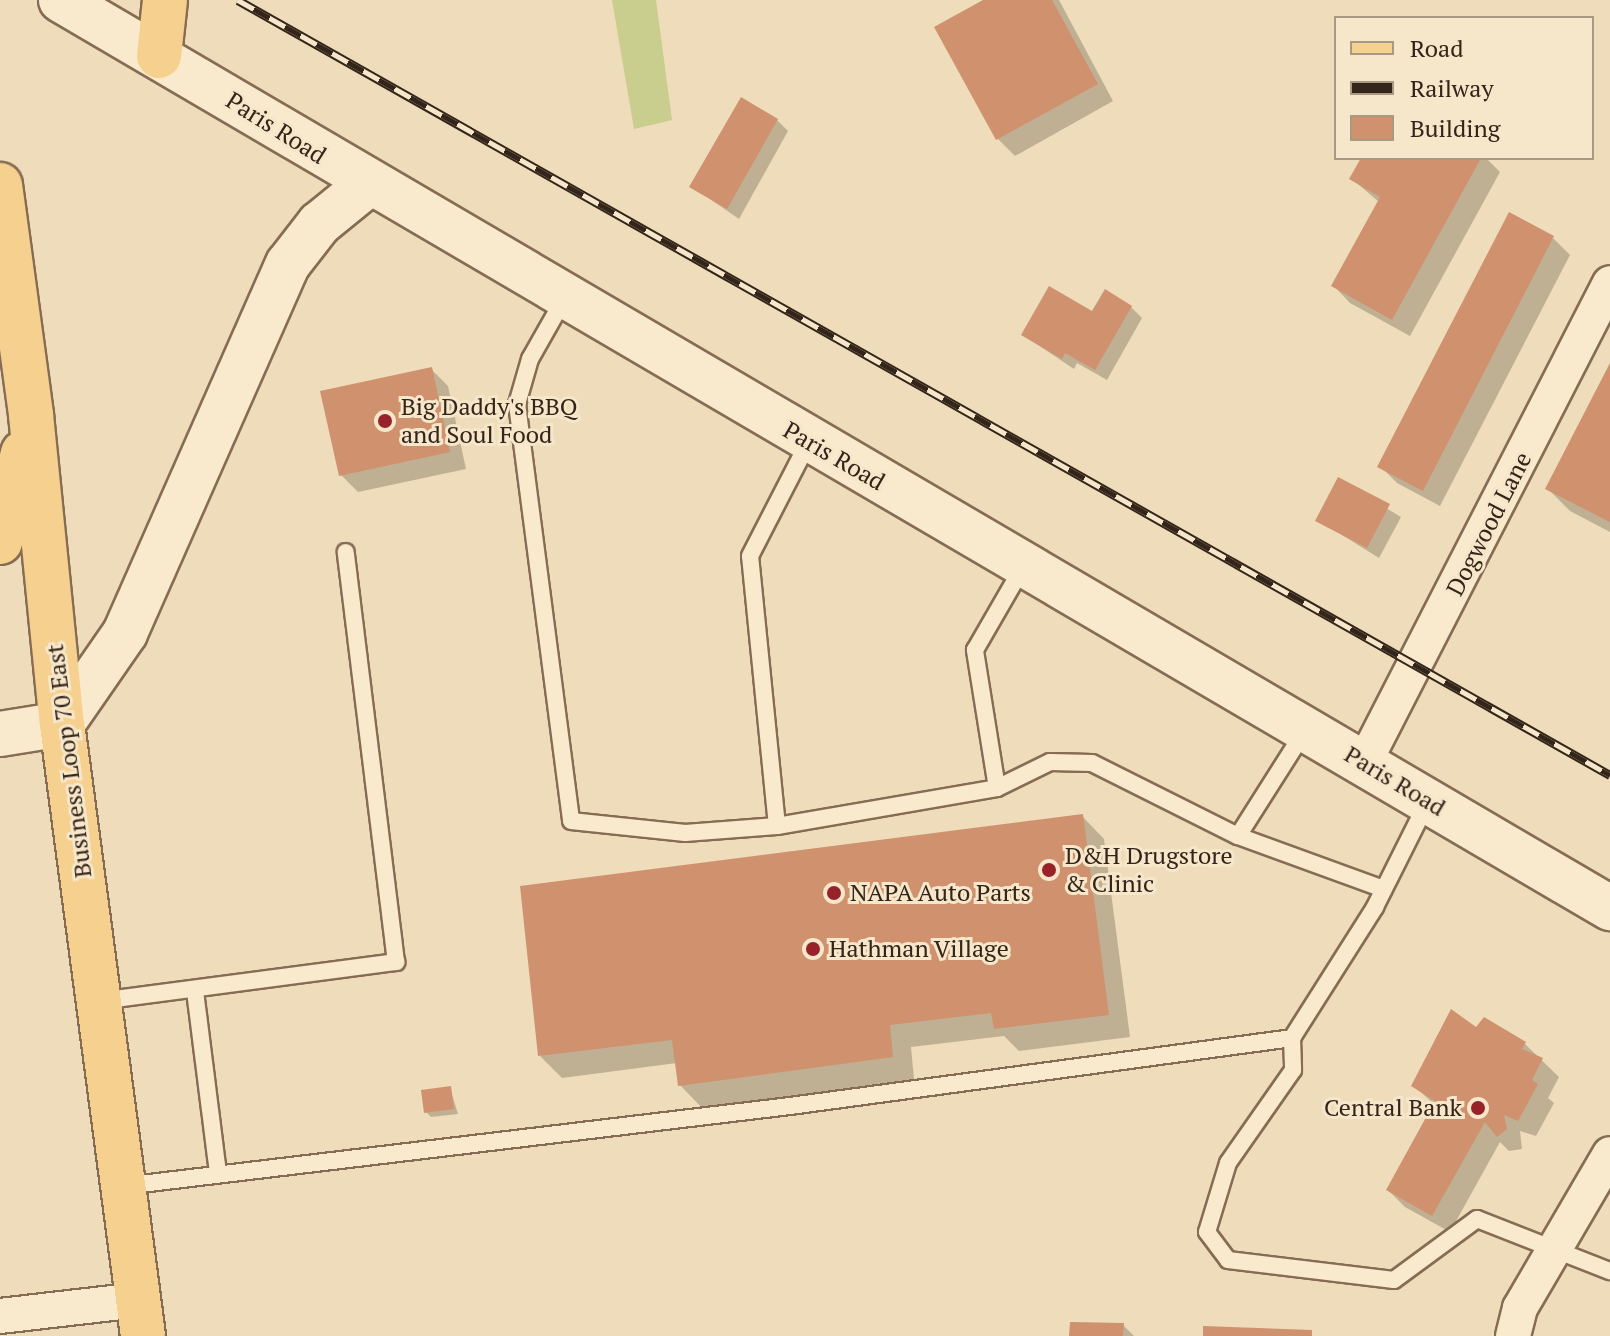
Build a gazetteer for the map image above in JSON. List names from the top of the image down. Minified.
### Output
{"streets":{"main road":["Paris Road","Business Loop 70 East"],"street":["Dogwood Lane"]},"crossings":[["Paris Road","Dogwood Lane"]],"places":["Big Daddy's BBQ and Soul Food","D&H Drugstore & Clinic","NAPA Auto Parts","Hathman Village","Central Bank"],"legend":["Road","Railway","Building"]}
